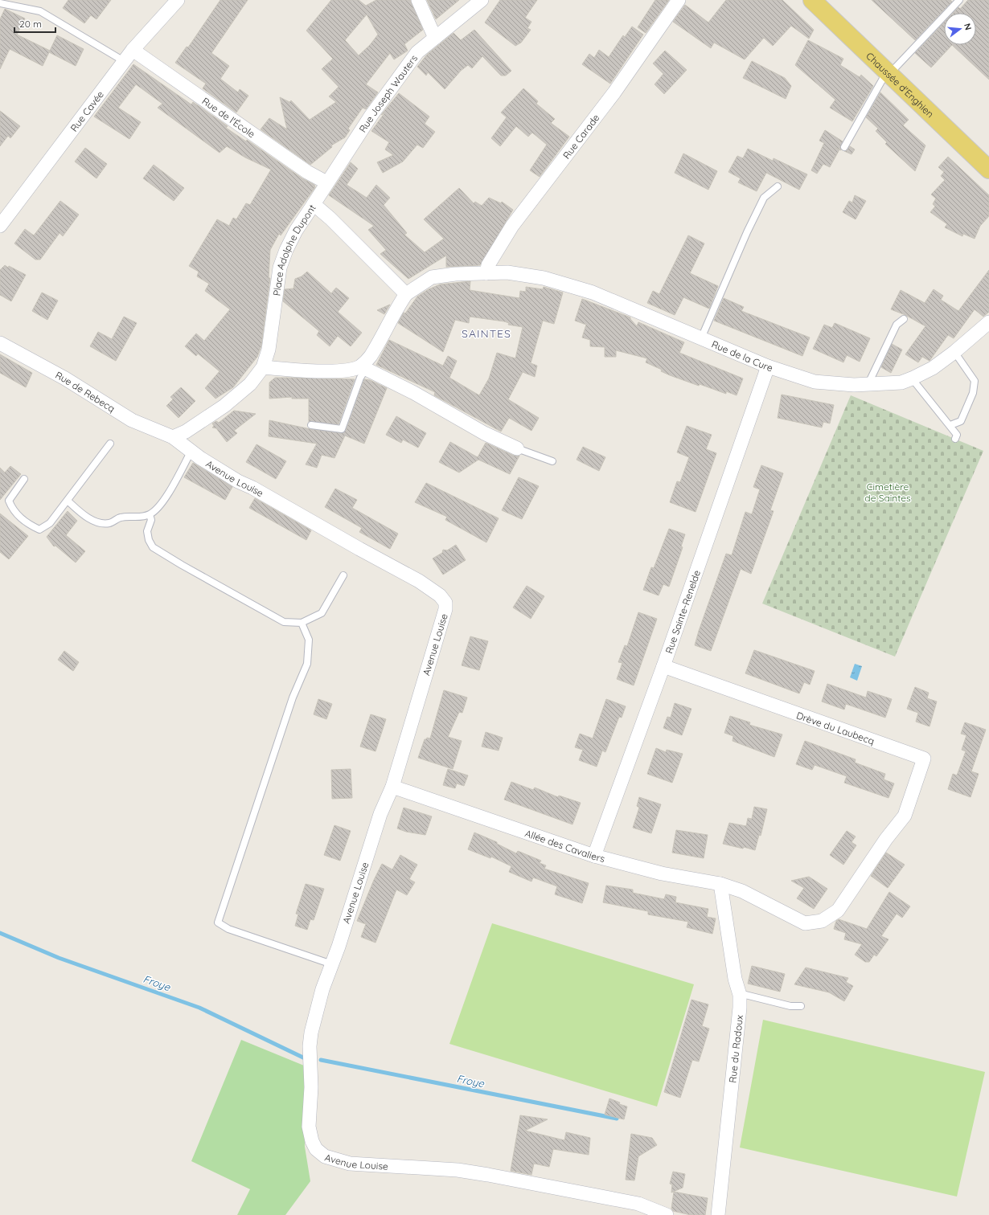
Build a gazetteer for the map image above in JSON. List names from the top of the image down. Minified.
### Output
{"streets":{"main road":["Chaussée d'Enghien"],"street":["Rue Joseph Wauters","Rue Cavée","Rue de l'École","Rue Carade","Place Adolphe Dupont","Rue de la Cure","Rue de Rebecq","Avenue Louise","Rue Sainte-Renelde","Drève du Laubecq","Allée des Cavaliers","Rue du Radoux"]},"crossings":[["Rue Joseph Wauters","Rue de l'École"],["Rue Joseph Wauters","Place Adolphe Dupont"],["Rue Cavée","Rue de l'École"],["Rue Carade","Rue de la Cure"],["Place Adolphe Dupont","Rue de Rebecq"],["Place Adolphe Dupont","Avenue Louise"],["Rue de la Cure","Rue Sainte-Renelde"],["Rue de Rebecq","Avenue Louise"],["Avenue Louise","Allée des Cavaliers"],["Rue Sainte-Renelde","Drève du Laubecq"],["Rue Sainte-Renelde","Allée des Cavaliers"],["Drève du Laubecq","Allée des Cavaliers"],["Allée des Cavaliers","Rue du Radoux"]],"districts":["SAINTES"],"water":["Froye"],"parks":["Cimetière de Saintes"],"scale_bar":"20 m","north":"right"}
